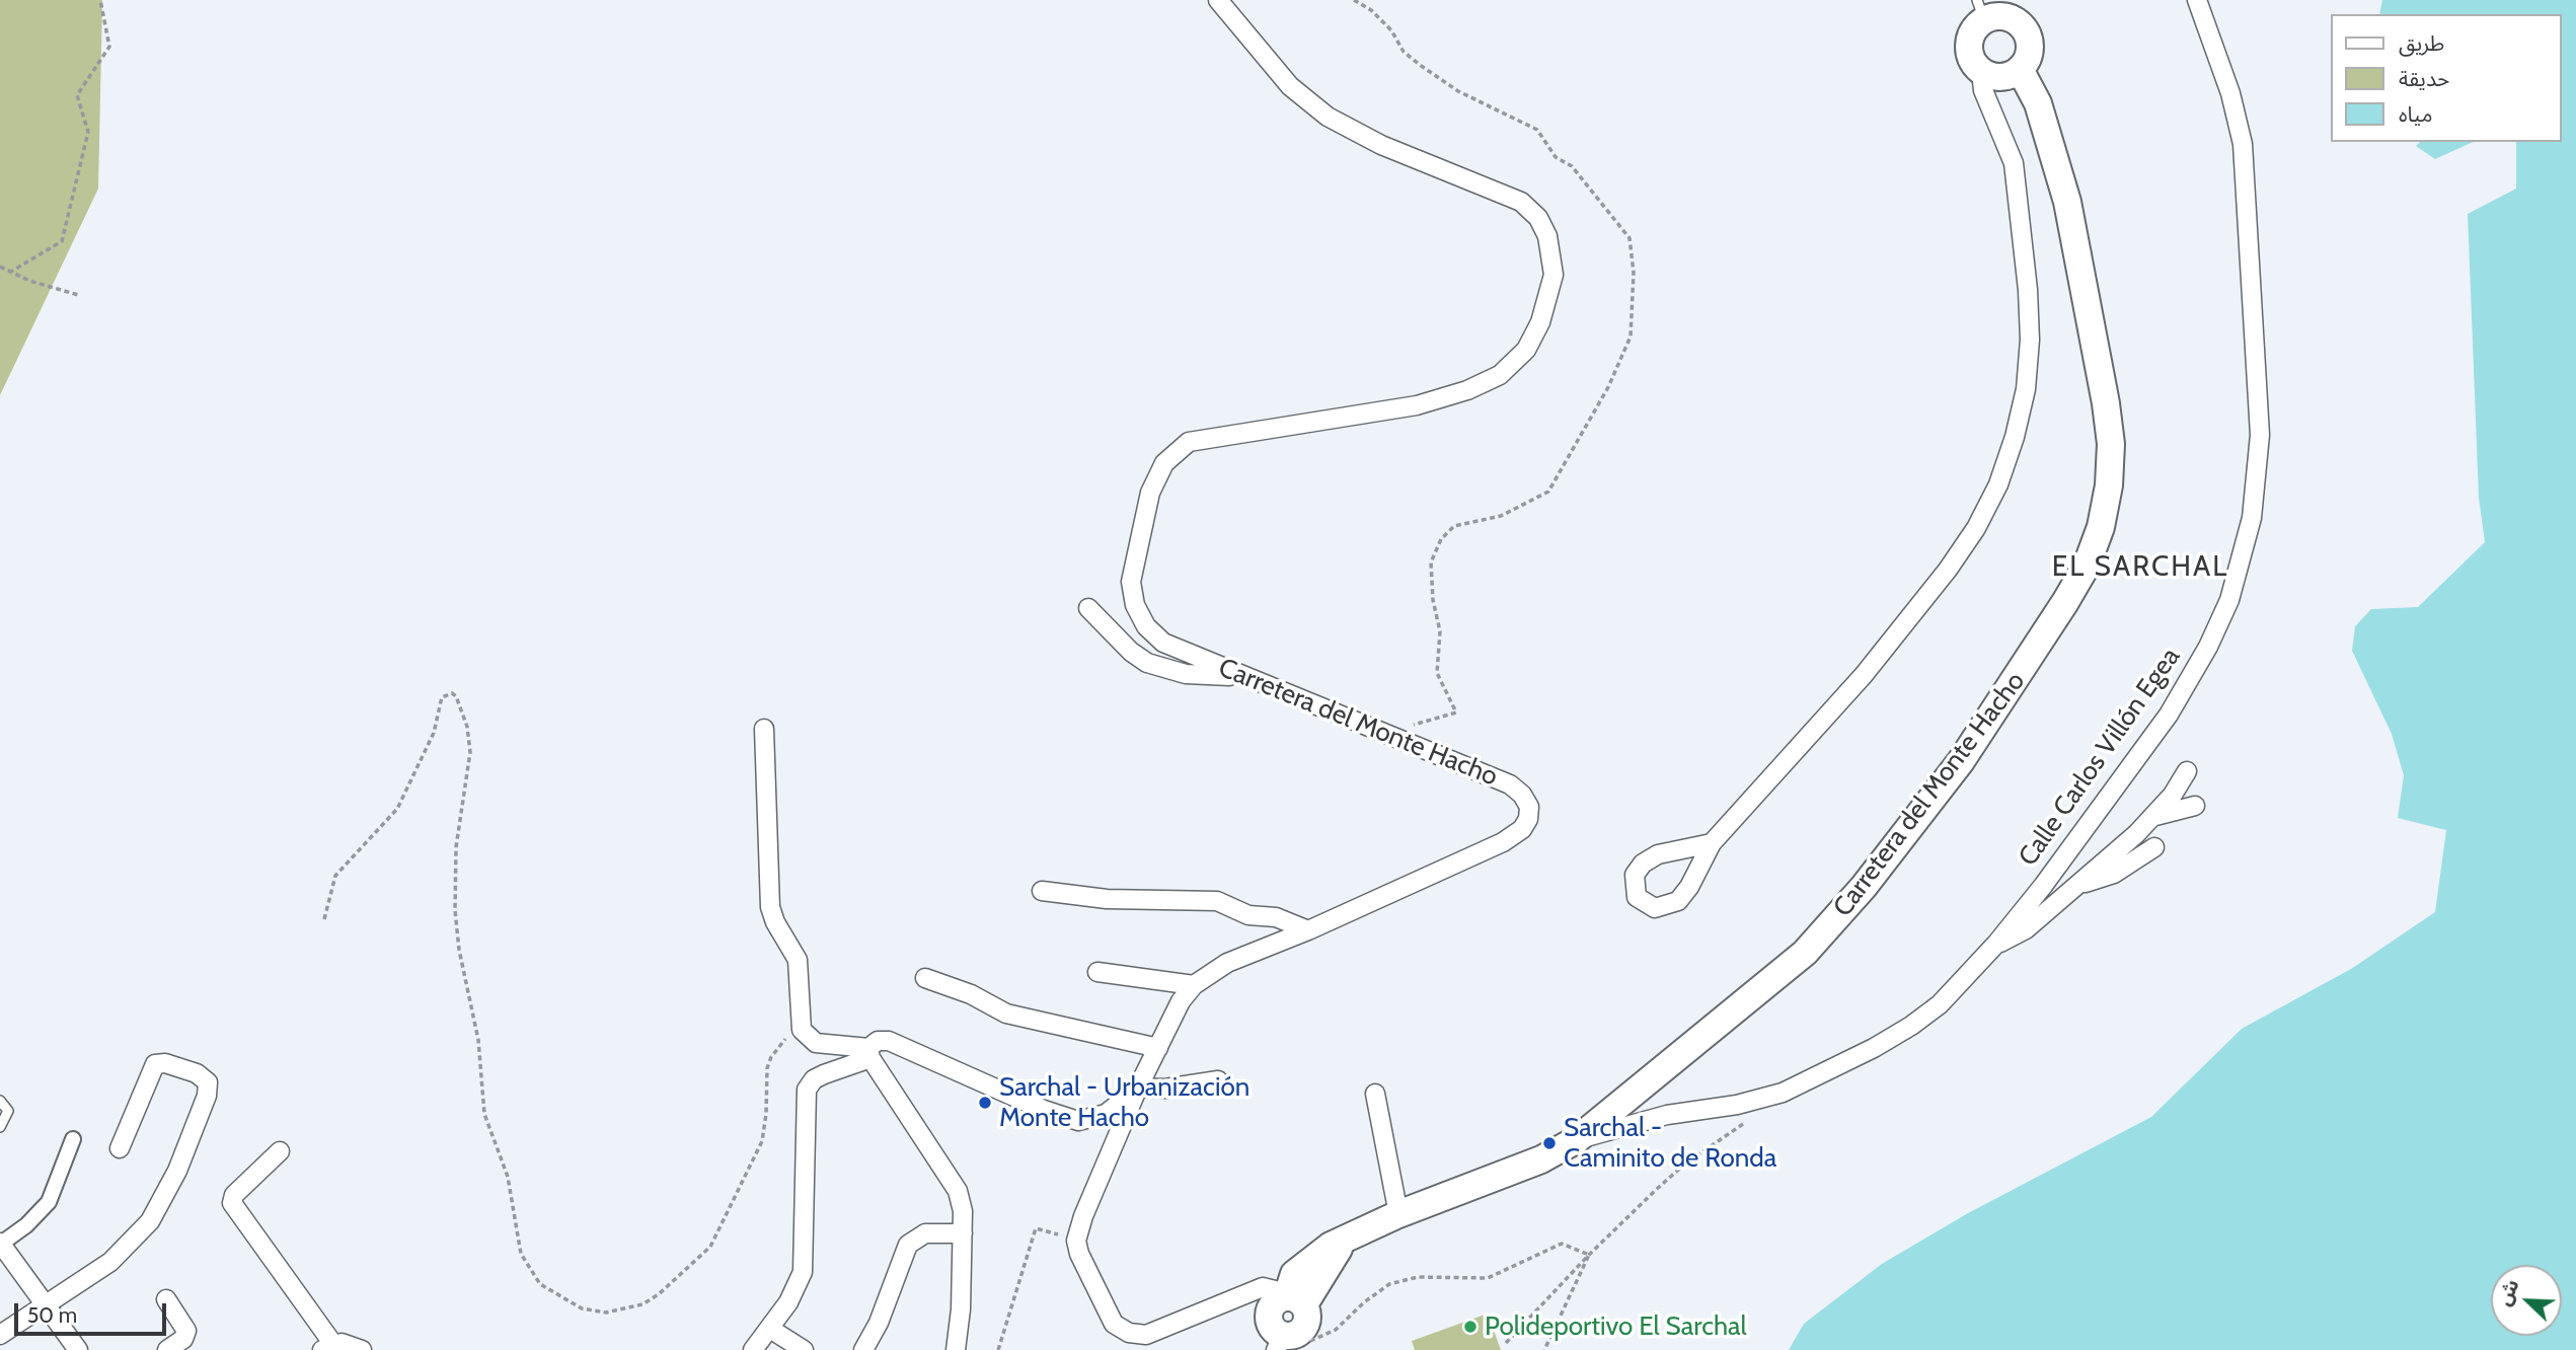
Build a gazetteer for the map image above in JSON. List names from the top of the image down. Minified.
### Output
{"streets":{"main road":["Carretera del Monte Hacho"],"street":["Calle Carlos Villón Egea"]},"crossings":[["Carretera del Monte Hacho","Calle Carlos Villón Egea"]],"districts":["EL SARCHAL"],"places":["Sarchal - Urbanización Monte Hacho","Sarchal - Caminito de Ronda","Polideportivo El Sarchal"],"legend":["طريق","حديقة","مياه"],"scale_bar":"50 m","north":"top left"}
